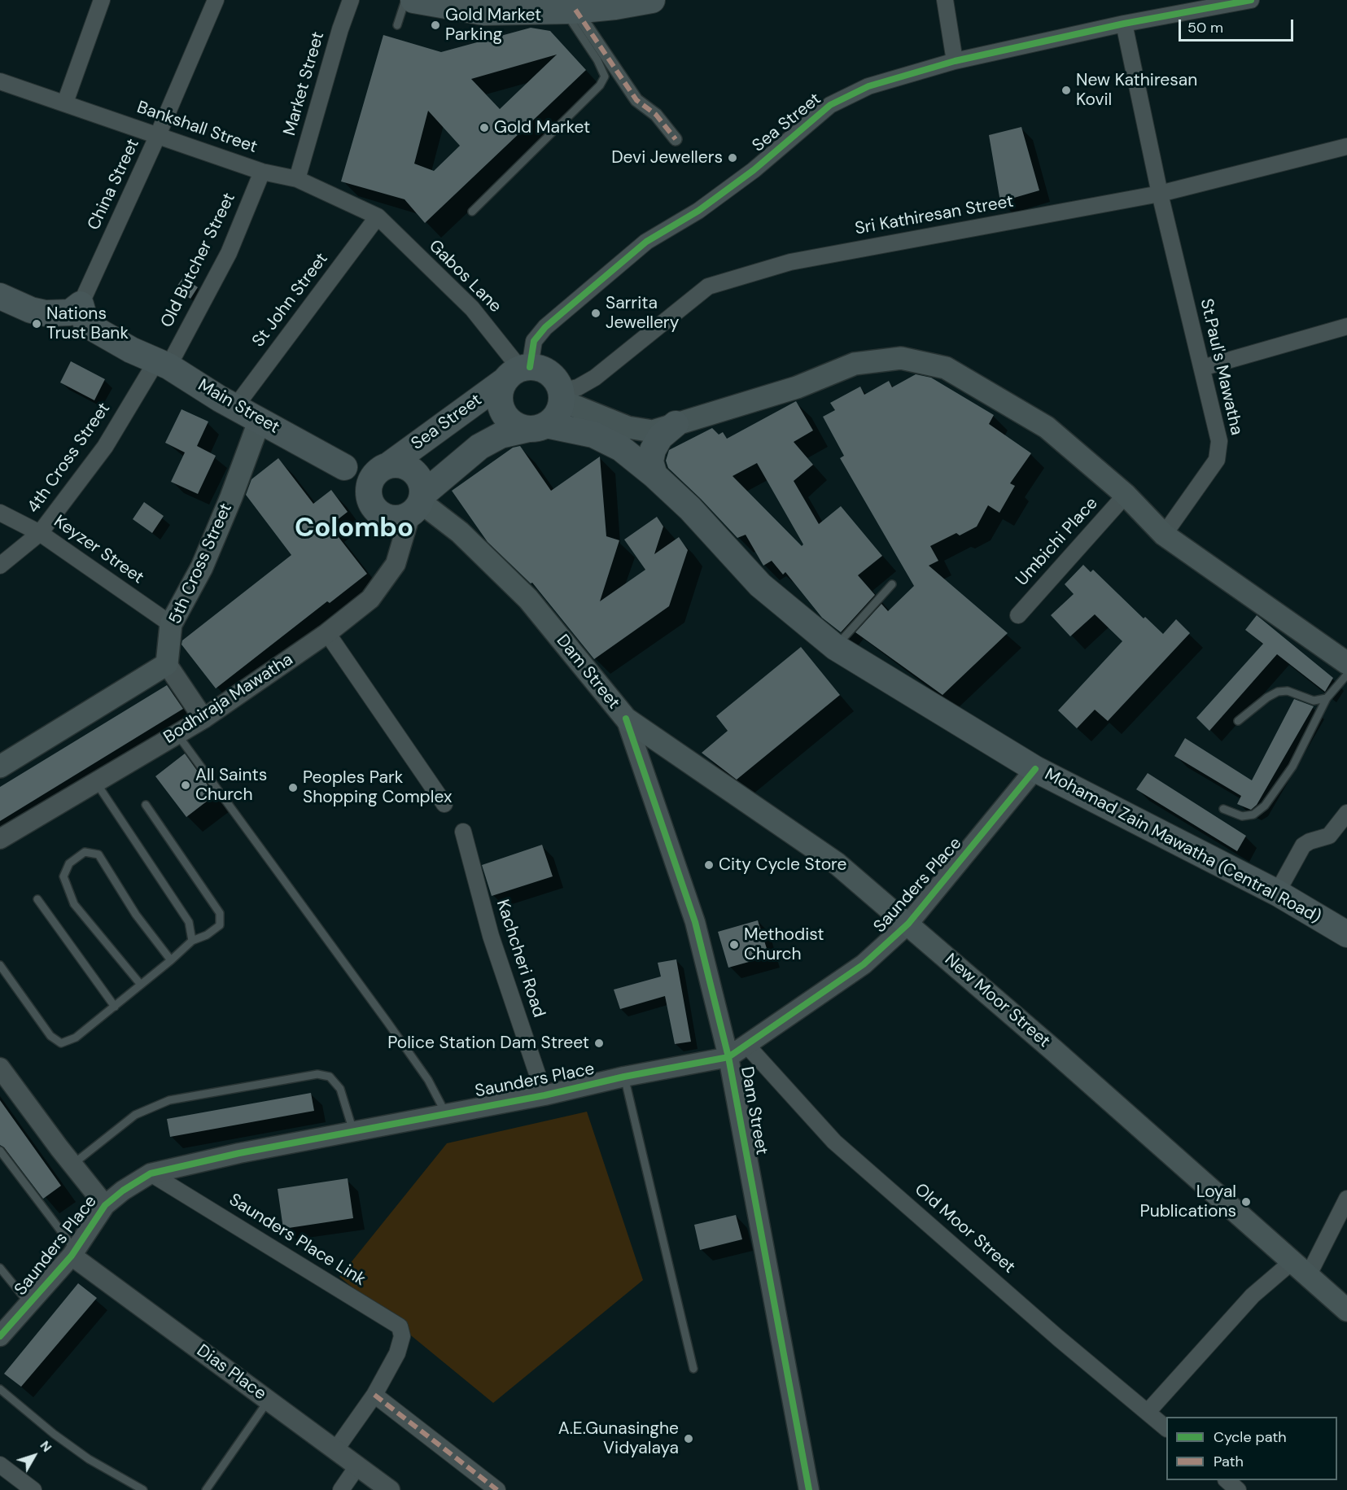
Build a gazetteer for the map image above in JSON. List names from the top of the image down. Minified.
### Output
{"streets":{"main road":["Sea Street","Main Street","5th Cross Street","Dam Street","Mohamad Zain Mawatha (Central Road)","New Moor Street"],"street":["Market Street","Bankshall Street","China Street","Sri Kathiresan Street","Old Butcher Street","Gabos Lane","St John Street","St.Paul's Mawatha","4th Cross Street","Umbichi Place","Keyzer Street","Bodhiraja Mawatha","Saunders Place","Kachcheri Road","Old Moor Street","Saunders Place Link","Dias Place"]},"crossings":[["Market Street","Bankshall Street"],["Sea Street","Sri Kathiresan Street"],["Sea Street","Gabos Lane"],["Sea Street","St.Paul's Mawatha"],["Sea Street","Main Street"],["Sea Street","Dam Street"],["Sea Street","Bodhiraja Mawatha"],["Sea Street","Mohamad Zain Mawatha (Central Road)"],["Bankshall Street","China Street"],["Bankshall Street","Old Butcher Street"],["Bankshall Street","Gabos Lane"],["Bankshall Street","St John Street"],["China Street","Main Street"],["Sri Kathiresan Street","Gabos Lane"],["Sri Kathiresan Street","St.Paul's Mawatha"],["Sri Kathiresan Street","Mohamad Zain Mawatha (Central Road)"],["Old Butcher Street","Main Street"],["Old Butcher Street","4th Cross Street"],["Gabos Lane","St John Street"],["Gabos Lane","Mohamad Zain Mawatha (Central Road)"],["St John Street","Main Street"],["Main Street","4th Cross Street"],["Main Street","5th Cross Street"],["Main Street","Dam Street"],["Main Street","Bodhiraja Mawatha"],["4th Cross Street","Keyzer Street"],["Keyzer Street","5th Cross Street"],["Dam Street","Bodhiraja Mawatha"],["Dam Street","Saunders Place"],["Dam Street","New Moor Street"],["Mohamad Zain Mawatha (Central Road)","Saunders Place"],["Saunders Place","Kachcheri Road"],["Saunders Place","New Moor Street"],["Saunders Place","Old Moor Street"],["Saunders Place","Saunders Place Link"],["Saunders Place","Dias Place"]],"districts":["Colombo"],"places":["Gold Market Parking","New Kathiresan Kovil","Gold Market","Devi Jewellers","Sarrita Jewellery","Nations Trust Bank","All Saints Church","Peoples Park Shopping Complex","City Cycle Store","Methodist Church","Police Station Dam Street","Loyal Publications","A.E.Gunasinghe Vidyalaya"],"legend":["Cycle path","Path"],"scale_bar":"50 m","north":"top right"}
